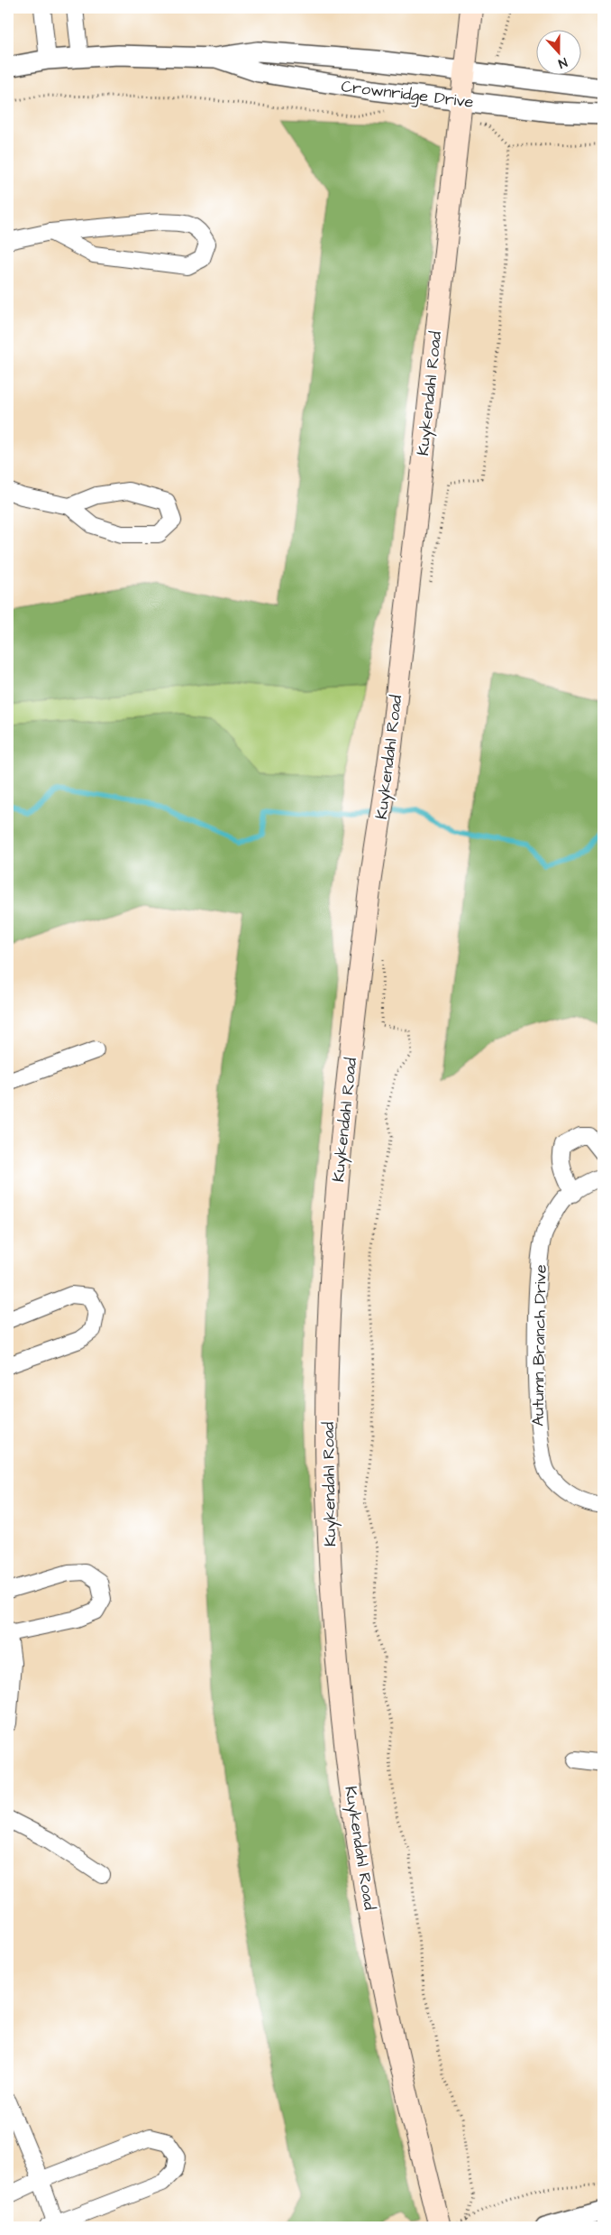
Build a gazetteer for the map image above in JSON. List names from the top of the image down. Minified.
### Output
{"streets":{"main road":["Kuykendahl Road"],"street":["Crownridge Drive","Autumn Branch Drive"]},"crossings":[["Crownridge Drive","Kuykendahl Road"]],"north":"bottom"}
